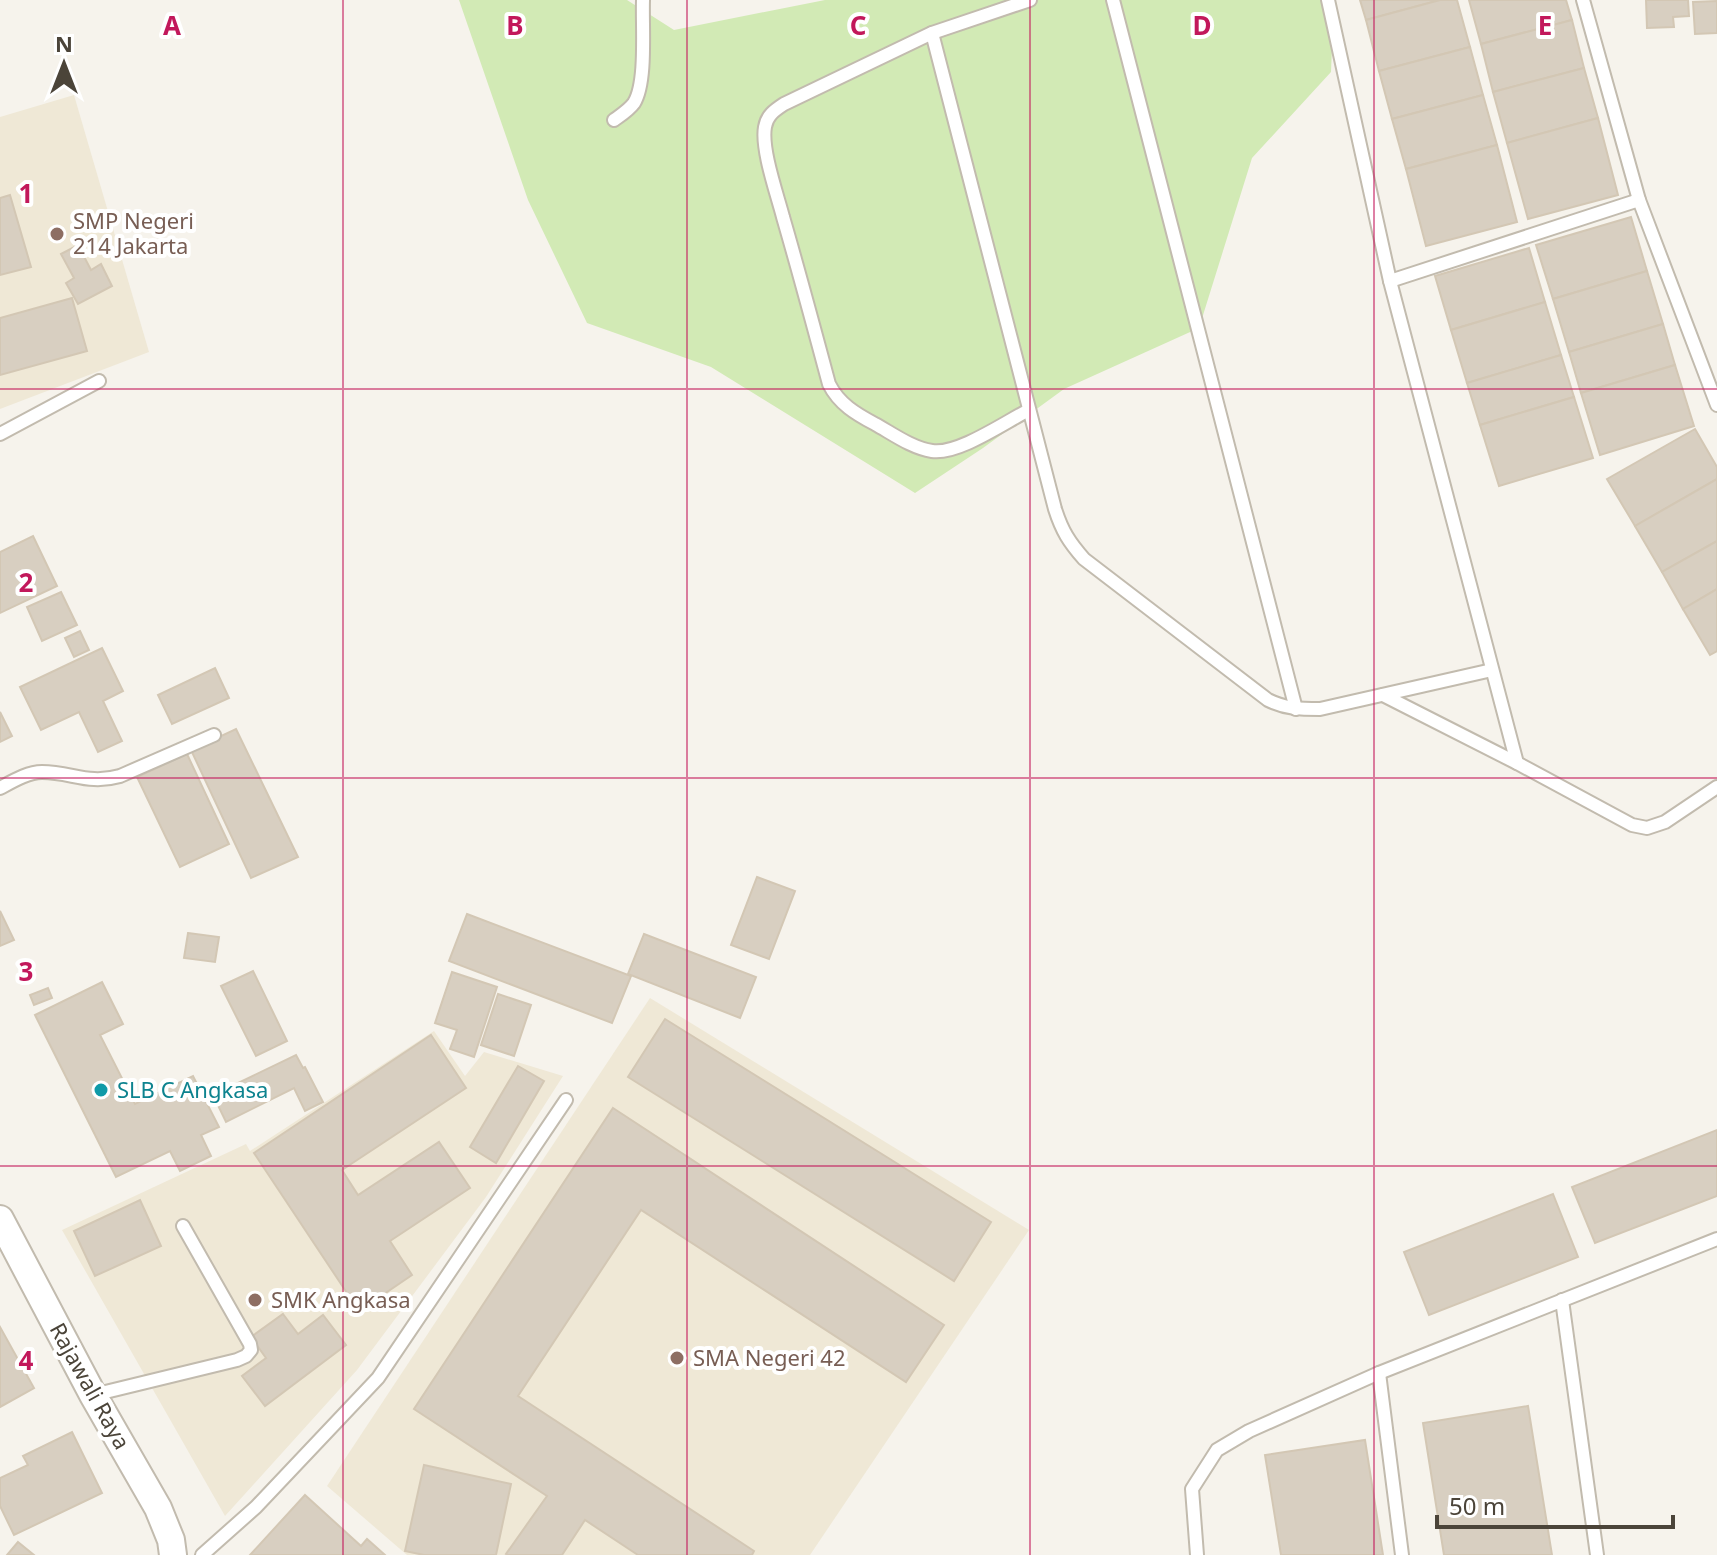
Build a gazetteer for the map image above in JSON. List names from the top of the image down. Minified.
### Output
{"streets":{"street":["Rajawali Raya"]},"places":["SMP Negeri 214 Jakarta","SLB C Angkasa","SMK Angkasa","SMA Negeri 42"],"scale_bar":"50 m","north":"top","grid":{"columns":["A","B","C","D","E"],"rows":["1","2","3","4"]}}
